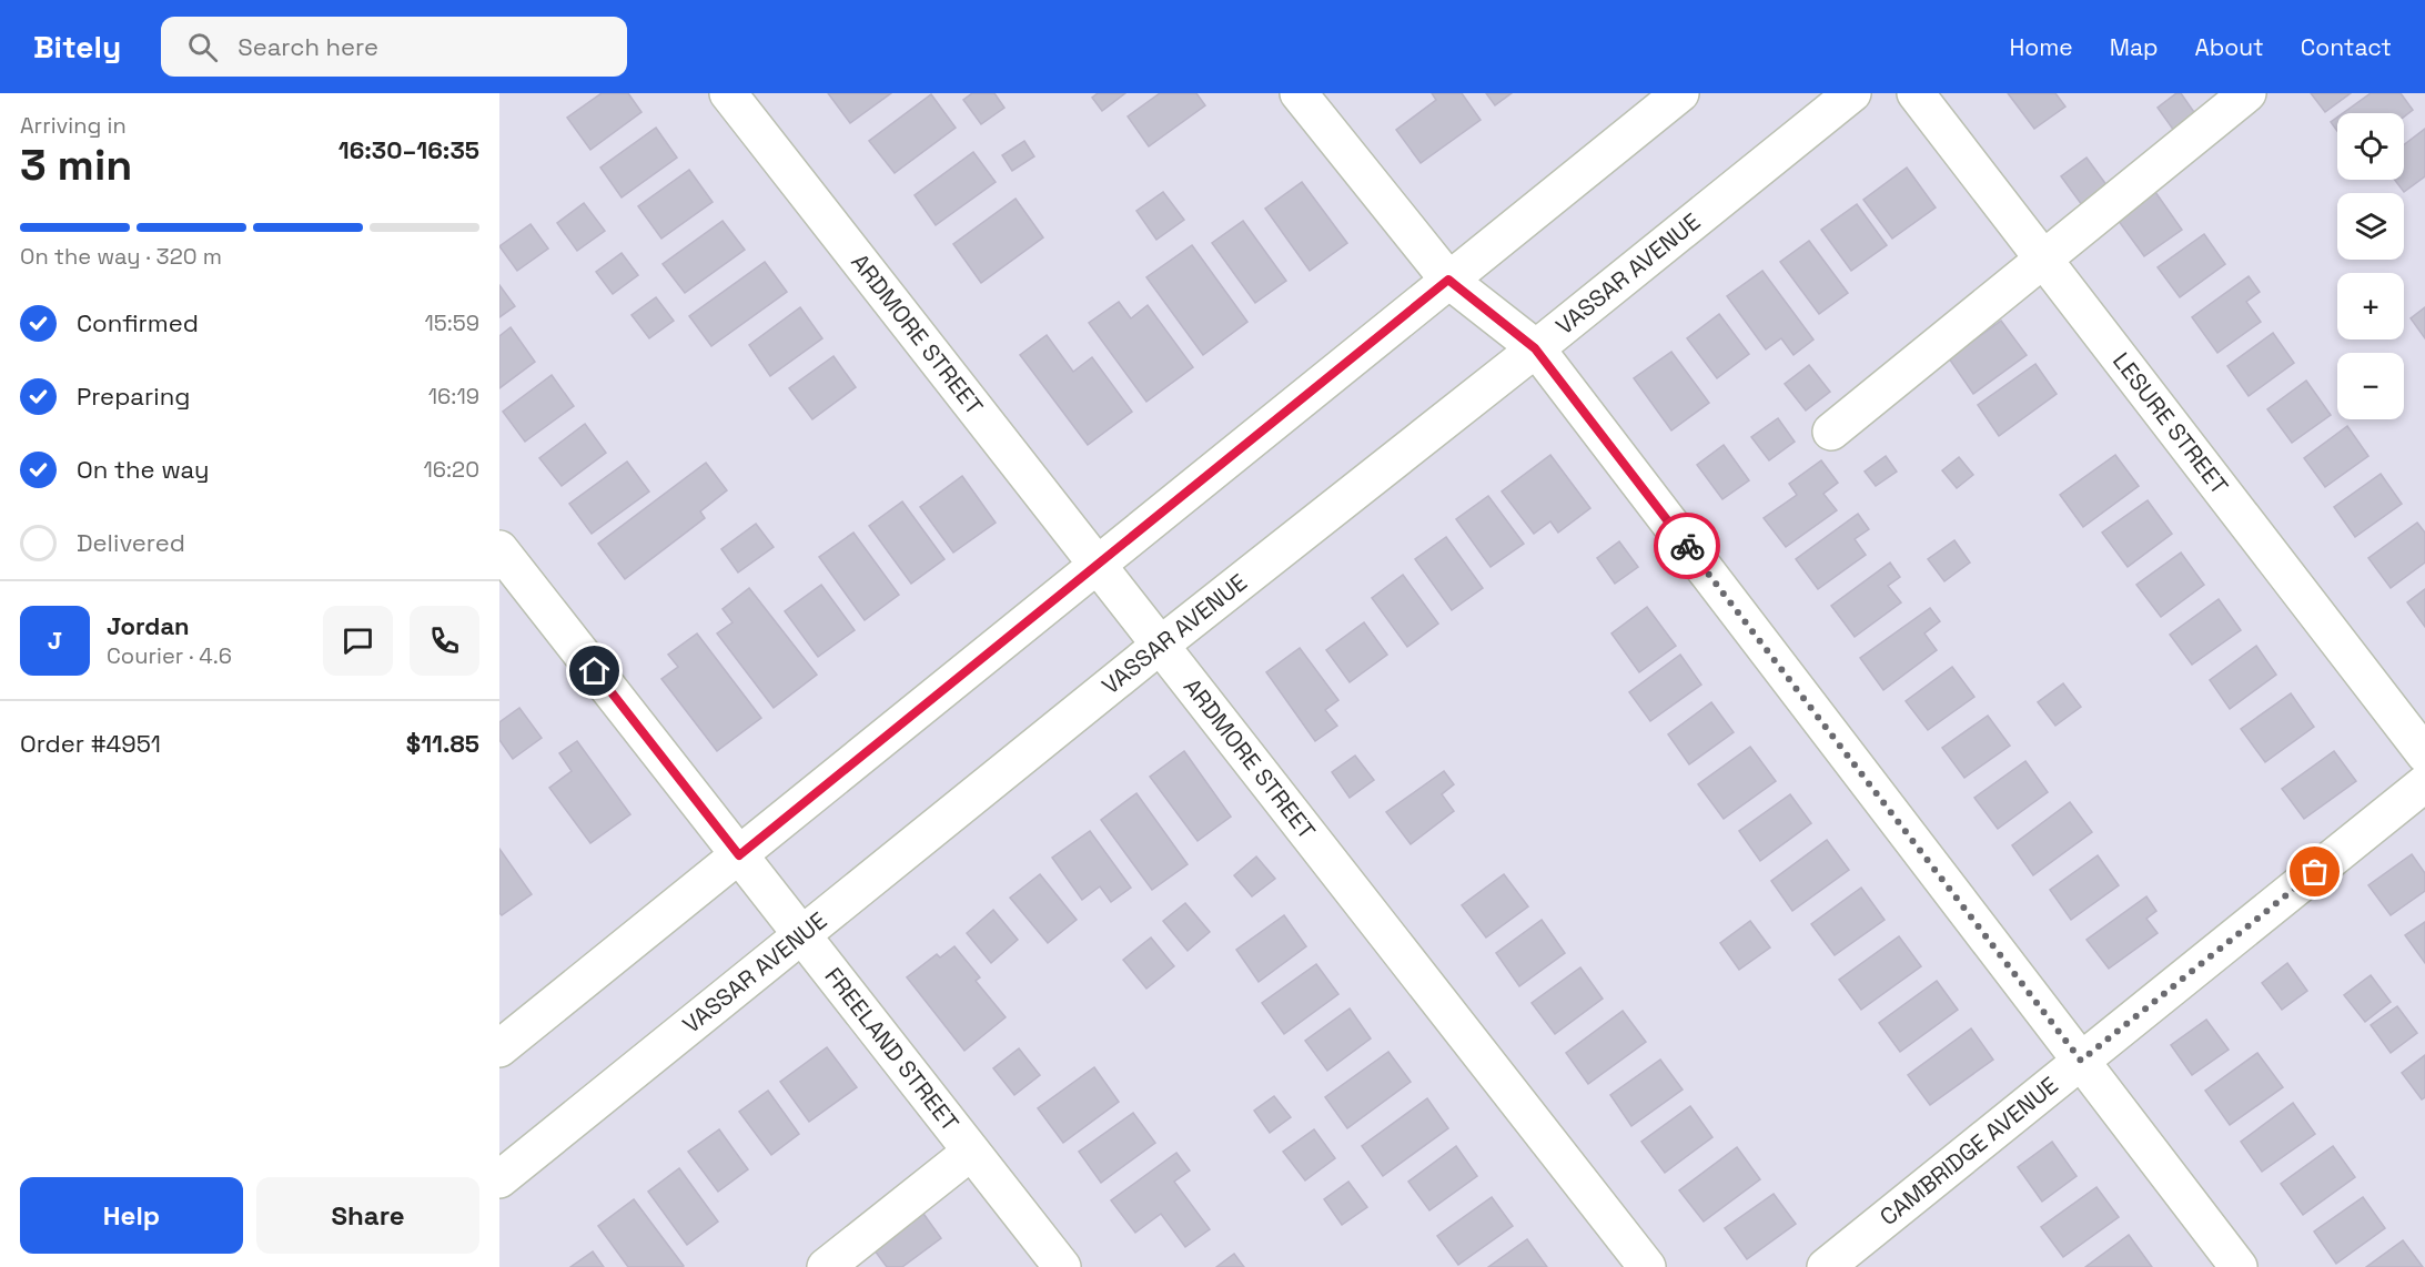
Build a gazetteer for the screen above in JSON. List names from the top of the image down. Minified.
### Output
{"streets":{"street":["VASSAR AVENUE","ARDMORE STREET","LESURE STREET","FREELAND STREET","CAMBRIDGE AVENUE"]},"crossings":[["VASSAR AVENUE","ARDMORE STREET"],["VASSAR AVENUE","FREELAND STREET"]],"page":{"header":"Bitely","search":"Search here","nav":["Home","Map","About","Contact"],"heading":["3 min","Arriving in","16:30–16:35"],"panel":["Jordan","Courier · 4.6","Order #4951","$11.85"],"map_buttons":["+","−"],"bar":"On the way · 320 m","list":[["Confirmed","15:59"],["Preparing","16:19"],["On the way","16:20"],"Delivered"],"round":"J","buttons":["Help","Share"]}}
